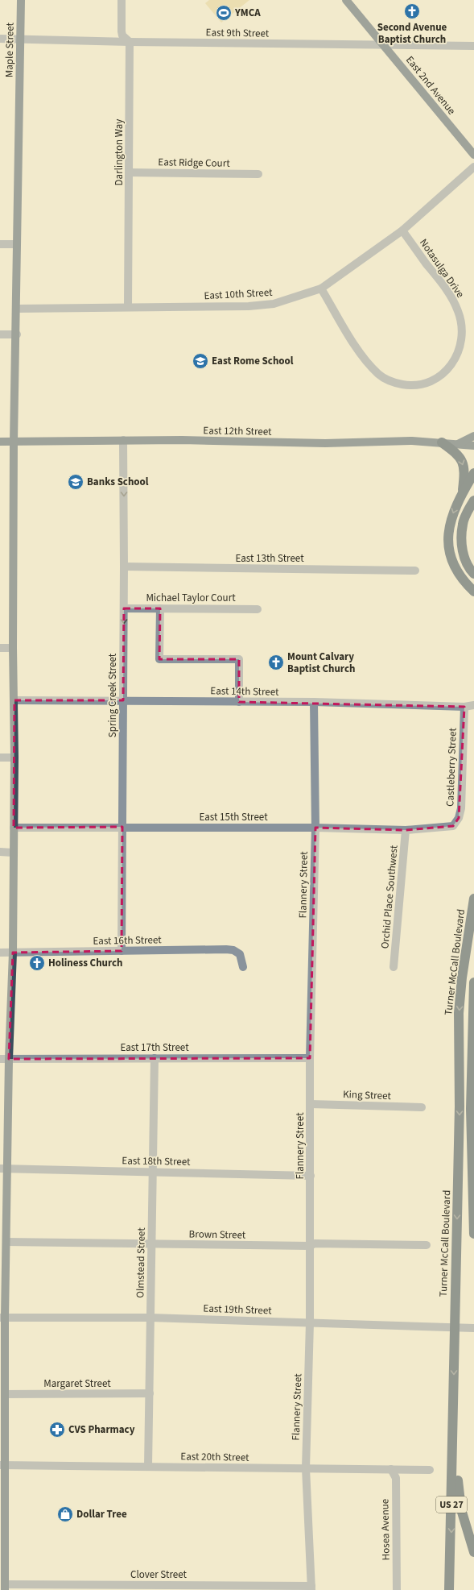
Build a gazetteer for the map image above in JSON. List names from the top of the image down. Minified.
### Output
{"streets":{"highway":["Turner McCall Boulevard","US 27"],"main road":["Maple Street","East 2nd Avenue","East 12th Street"],"street":["East 9th Street","Darlington Way","East Ridge Court","Notasulga Drive","East 10th Street","East 13th Street","Michael Taylor Court","East 14th Street","Spring Creek Street","Castleberry Street","East 15th Street","Flannery Street","Orchid Place Southwest","East 16th Street","East 17th Street","King Street","East 18th Street","Brown Street","Olmstead Street","East 19th Street","Margaret Street","East 20th Street","Hosea Avenue","Clover Street"]},"crossings":[["East 9th Street","Maple Street"],["East 9th Street","East 2nd Avenue"],["East 9th Street","Darlington Way"],["Maple Street","East 10th Street"],["Maple Street","East 12th Street"],["Maple Street","East 14th Street"],["Maple Street","East 15th Street"],["Maple Street","East 16th Street"],["Maple Street","East 17th Street"],["Maple Street","East 18th Street"],["Maple Street","Brown Street"],["Maple Street","East 19th Street"],["Maple Street","Margaret Street"],["Maple Street","East 20th Street"],["Maple Street","Clover Street"],["Darlington Way","East Ridge Court"],["Darlington Way","East 10th Street"],["Notasulga Drive","East 10th Street"],["East 12th Street","Spring Creek Street"],["East 13th Street","Spring Creek Street"],["Michael Taylor Court","Spring Creek Street"],["East 14th Street","Spring Creek Street"],["East 14th Street","Castleberry Street"],["East 14th Street","Flannery Street"],["Spring Creek Street","East 15th Street"],["Spring Creek Street","East 16th Street"],["Castleberry Street","East 15th Street"],["East 15th Street","Flannery Street"],["East 15th Street","Orchid Place Southwest"],["Flannery Street","East 17th Street"],["Flannery Street","King Street"],["Flannery Street","East 18th Street"],["Flannery Street","Brown Street"],["Flannery Street","East 19th Street"],["Flannery Street","East 20th Street"],["Flannery Street","Clover Street"],["East 17th Street","Olmstead Street"],["East 18th Street","Olmstead Street"],["Brown Street","Olmstead Street"],["Olmstead Street","East 19th Street"],["Olmstead Street","Margaret Street"],["Olmstead Street","East 20th Street"],["East 20th Street","Hosea Avenue"]],"one_way":["Spring Creek Street"],"places":{"church":["Second Avenue Baptist Church","Mount Calvary Baptist Church","Holiness Church"],"sports":["YMCA"],"school or university":["East Rome School","Banks School"],"pharmacy":["CVS Pharmacy"],"shop":["Dollar Tree"]}}
